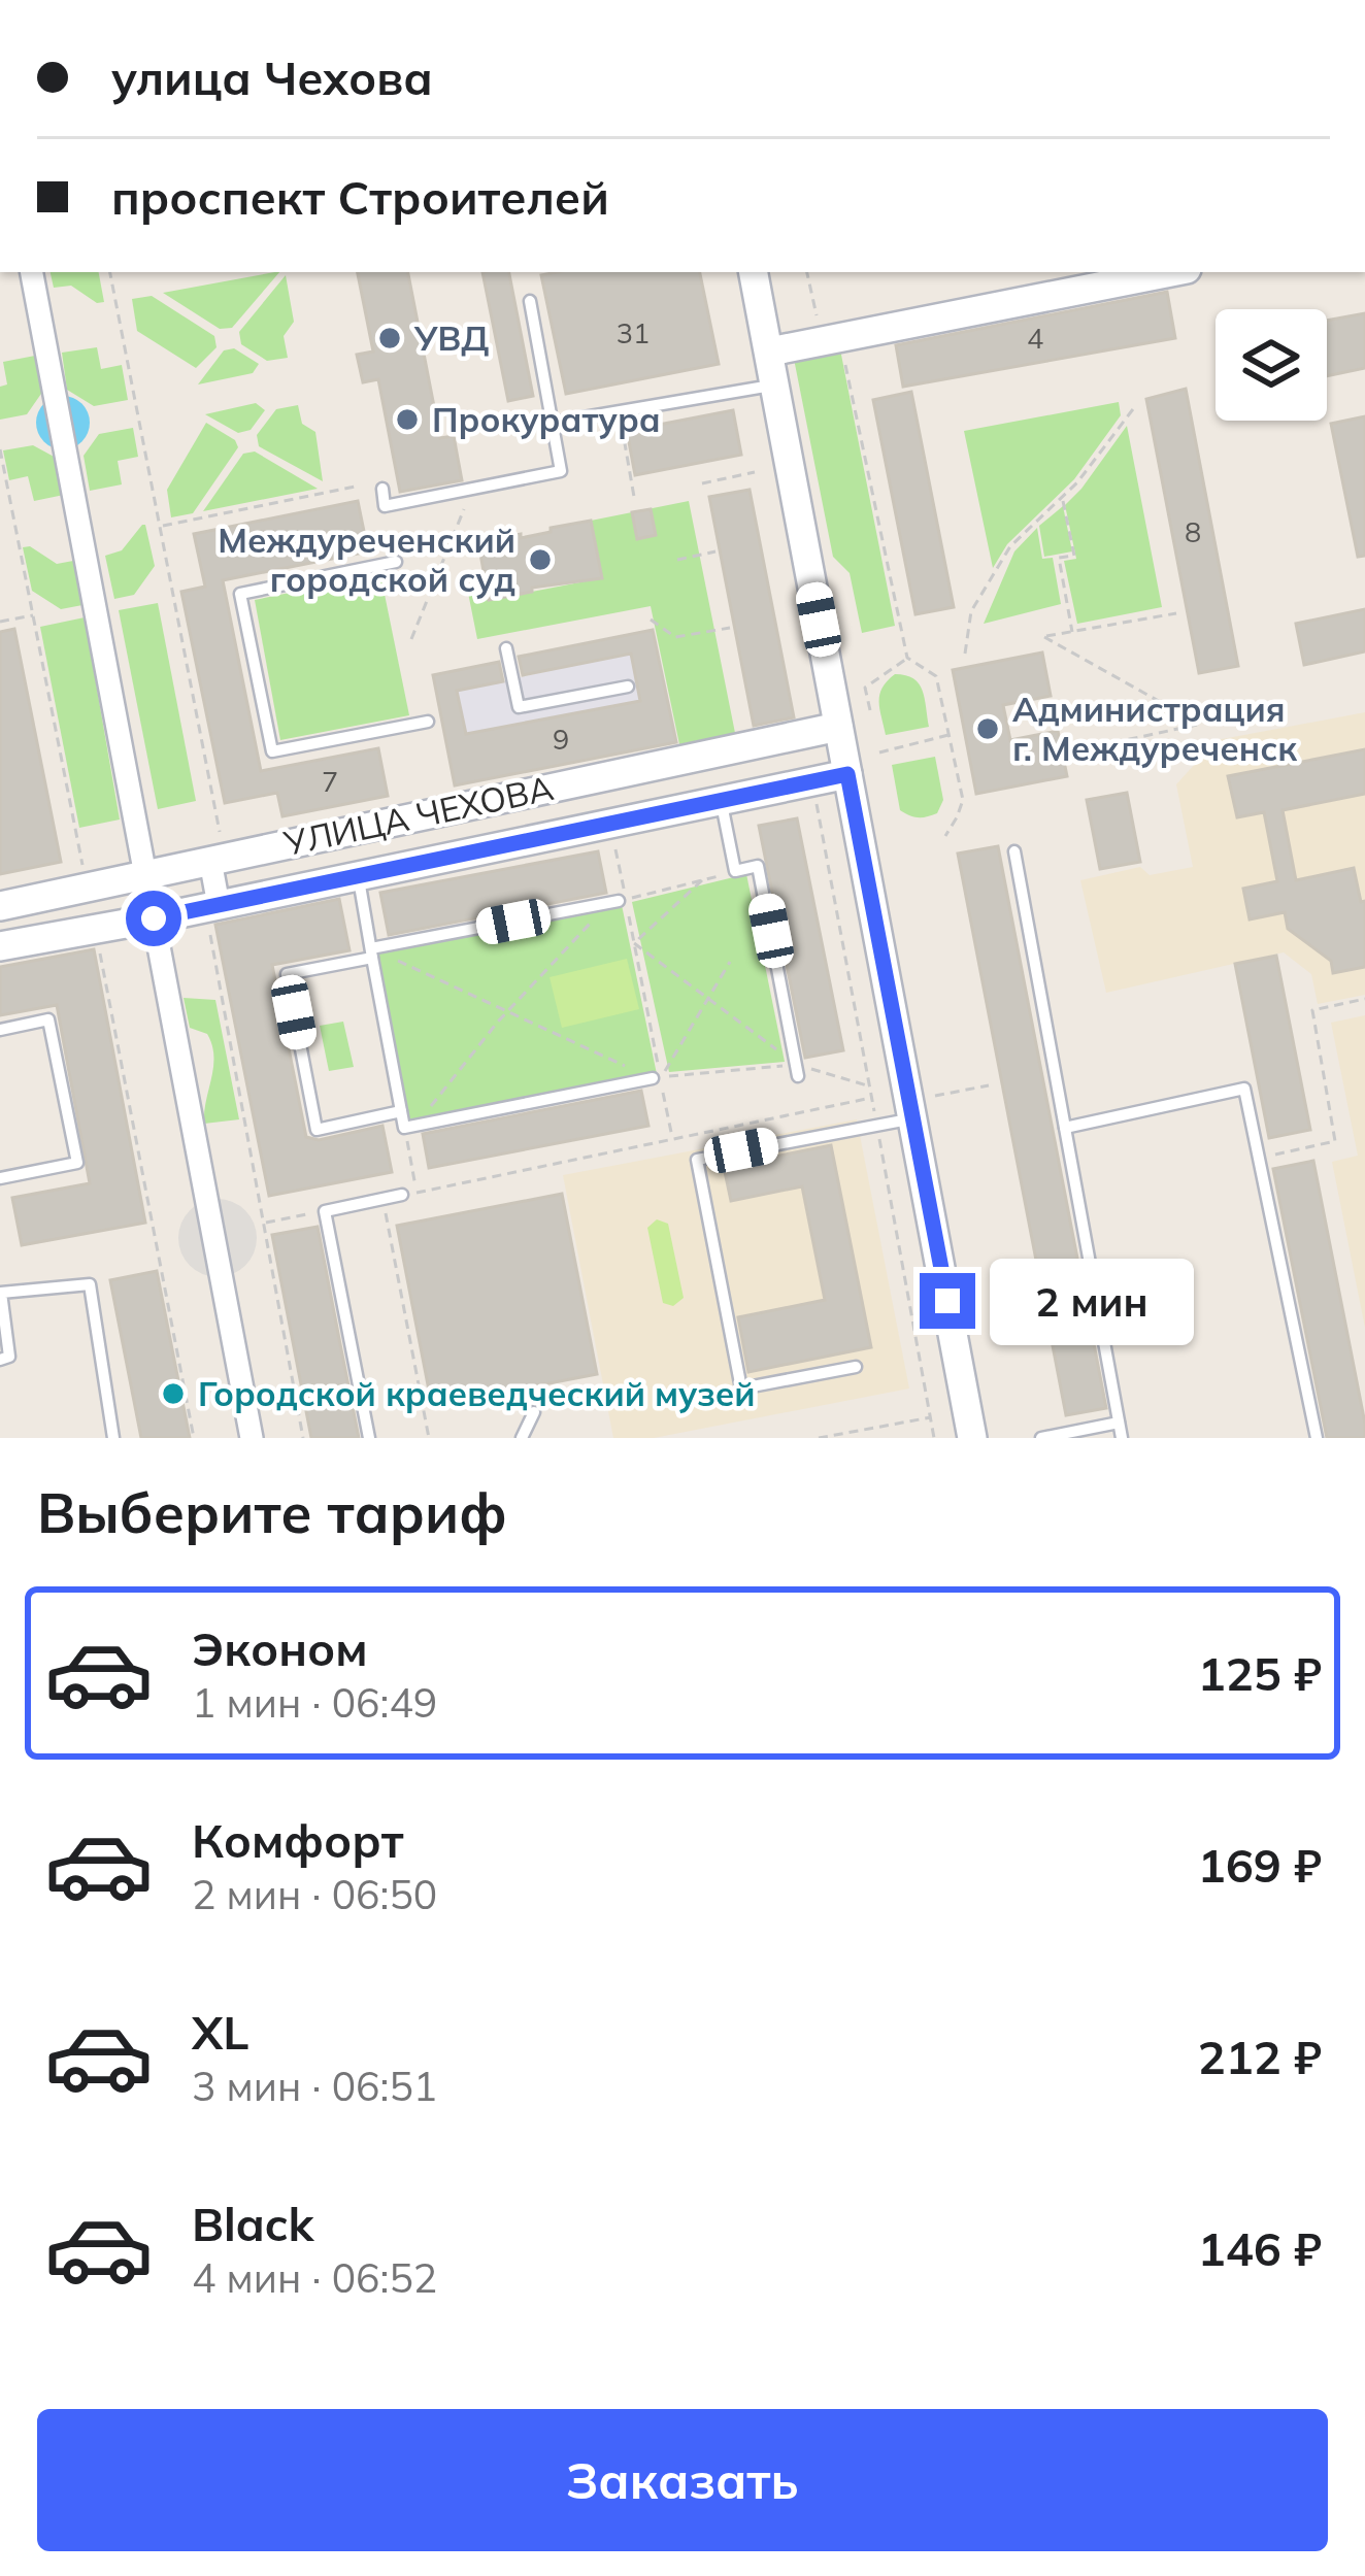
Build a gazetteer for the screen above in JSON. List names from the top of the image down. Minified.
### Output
{"streets":{"street":["УЛИЦА ЧЕХОВА"]},"places":["УВД","Прокуратура","Междуреченский городской суд","Администрация г. Междуреченск","Городской краеведческий музей"],"house_numbers":["31","4","8","9","7"],"page":{"banner":["улица Чехова","проспект Строителей"],"bubble":"2 мин","heading":"Выберите тариф","list":[{"name":"Эконом","note":"1 мин · 06:49","value":"125 ₽"},{"name":"Комфорт","note":"2 мин · 06:50","value":"169 ₽"},{"name":"XL","note":"3 мин · 06:51","value":"212 ₽"},{"name":"Black","note":"4 мин · 06:52","value":"146 ₽"}],"buttons":"Заказать"}}
